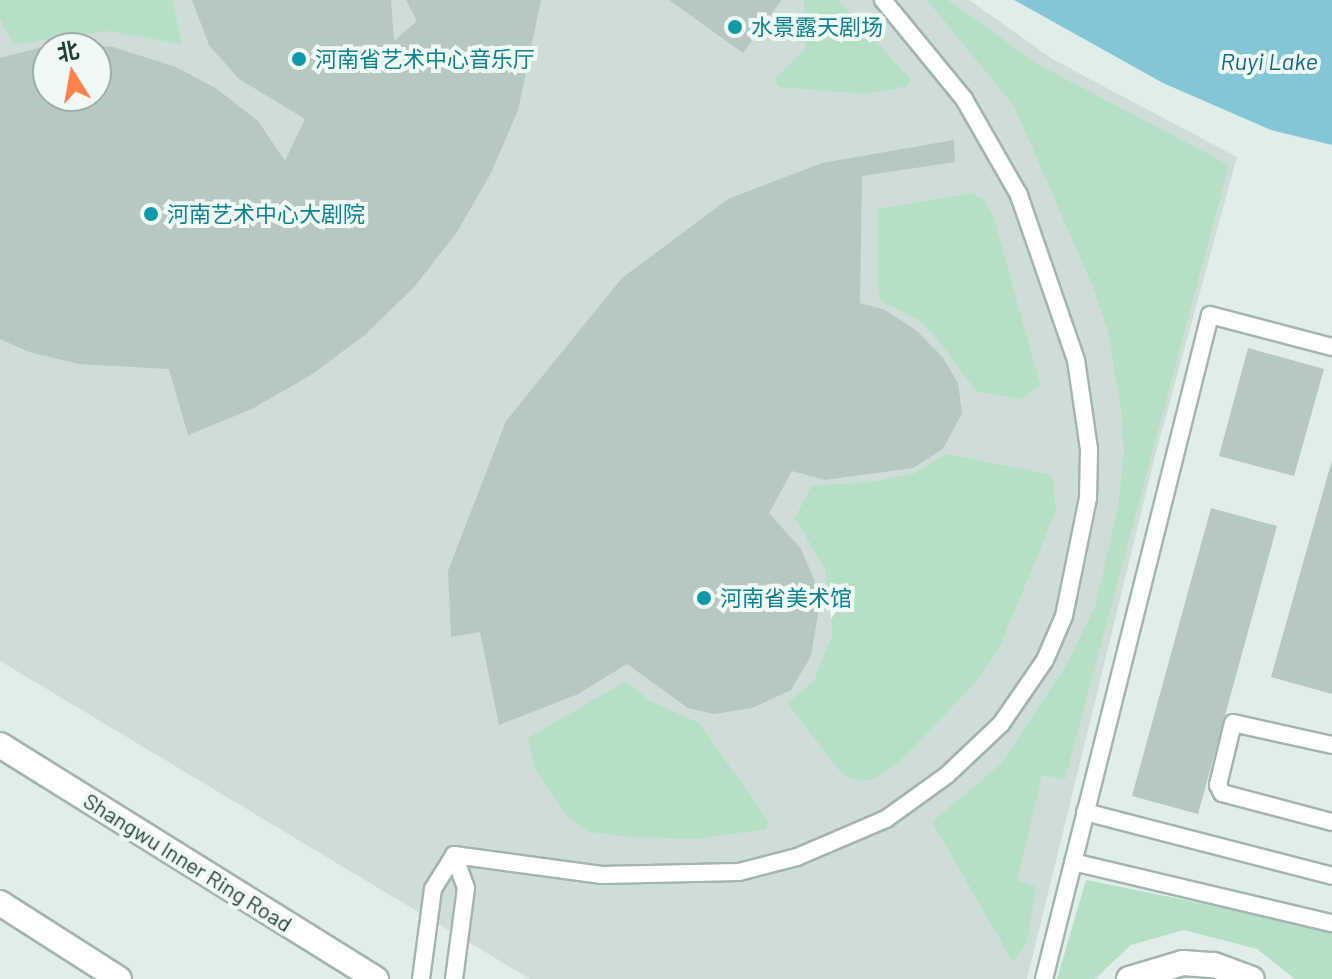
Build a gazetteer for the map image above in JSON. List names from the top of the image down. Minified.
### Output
{"streets":{"street":["Shangwu Inner Ring Road"]},"water":["Ruyi Lake"],"places":["水景露天剧场","河南省艺术中心音乐厅","河南艺术中心大剧院","河南省美术馆"],"north":"top"}
